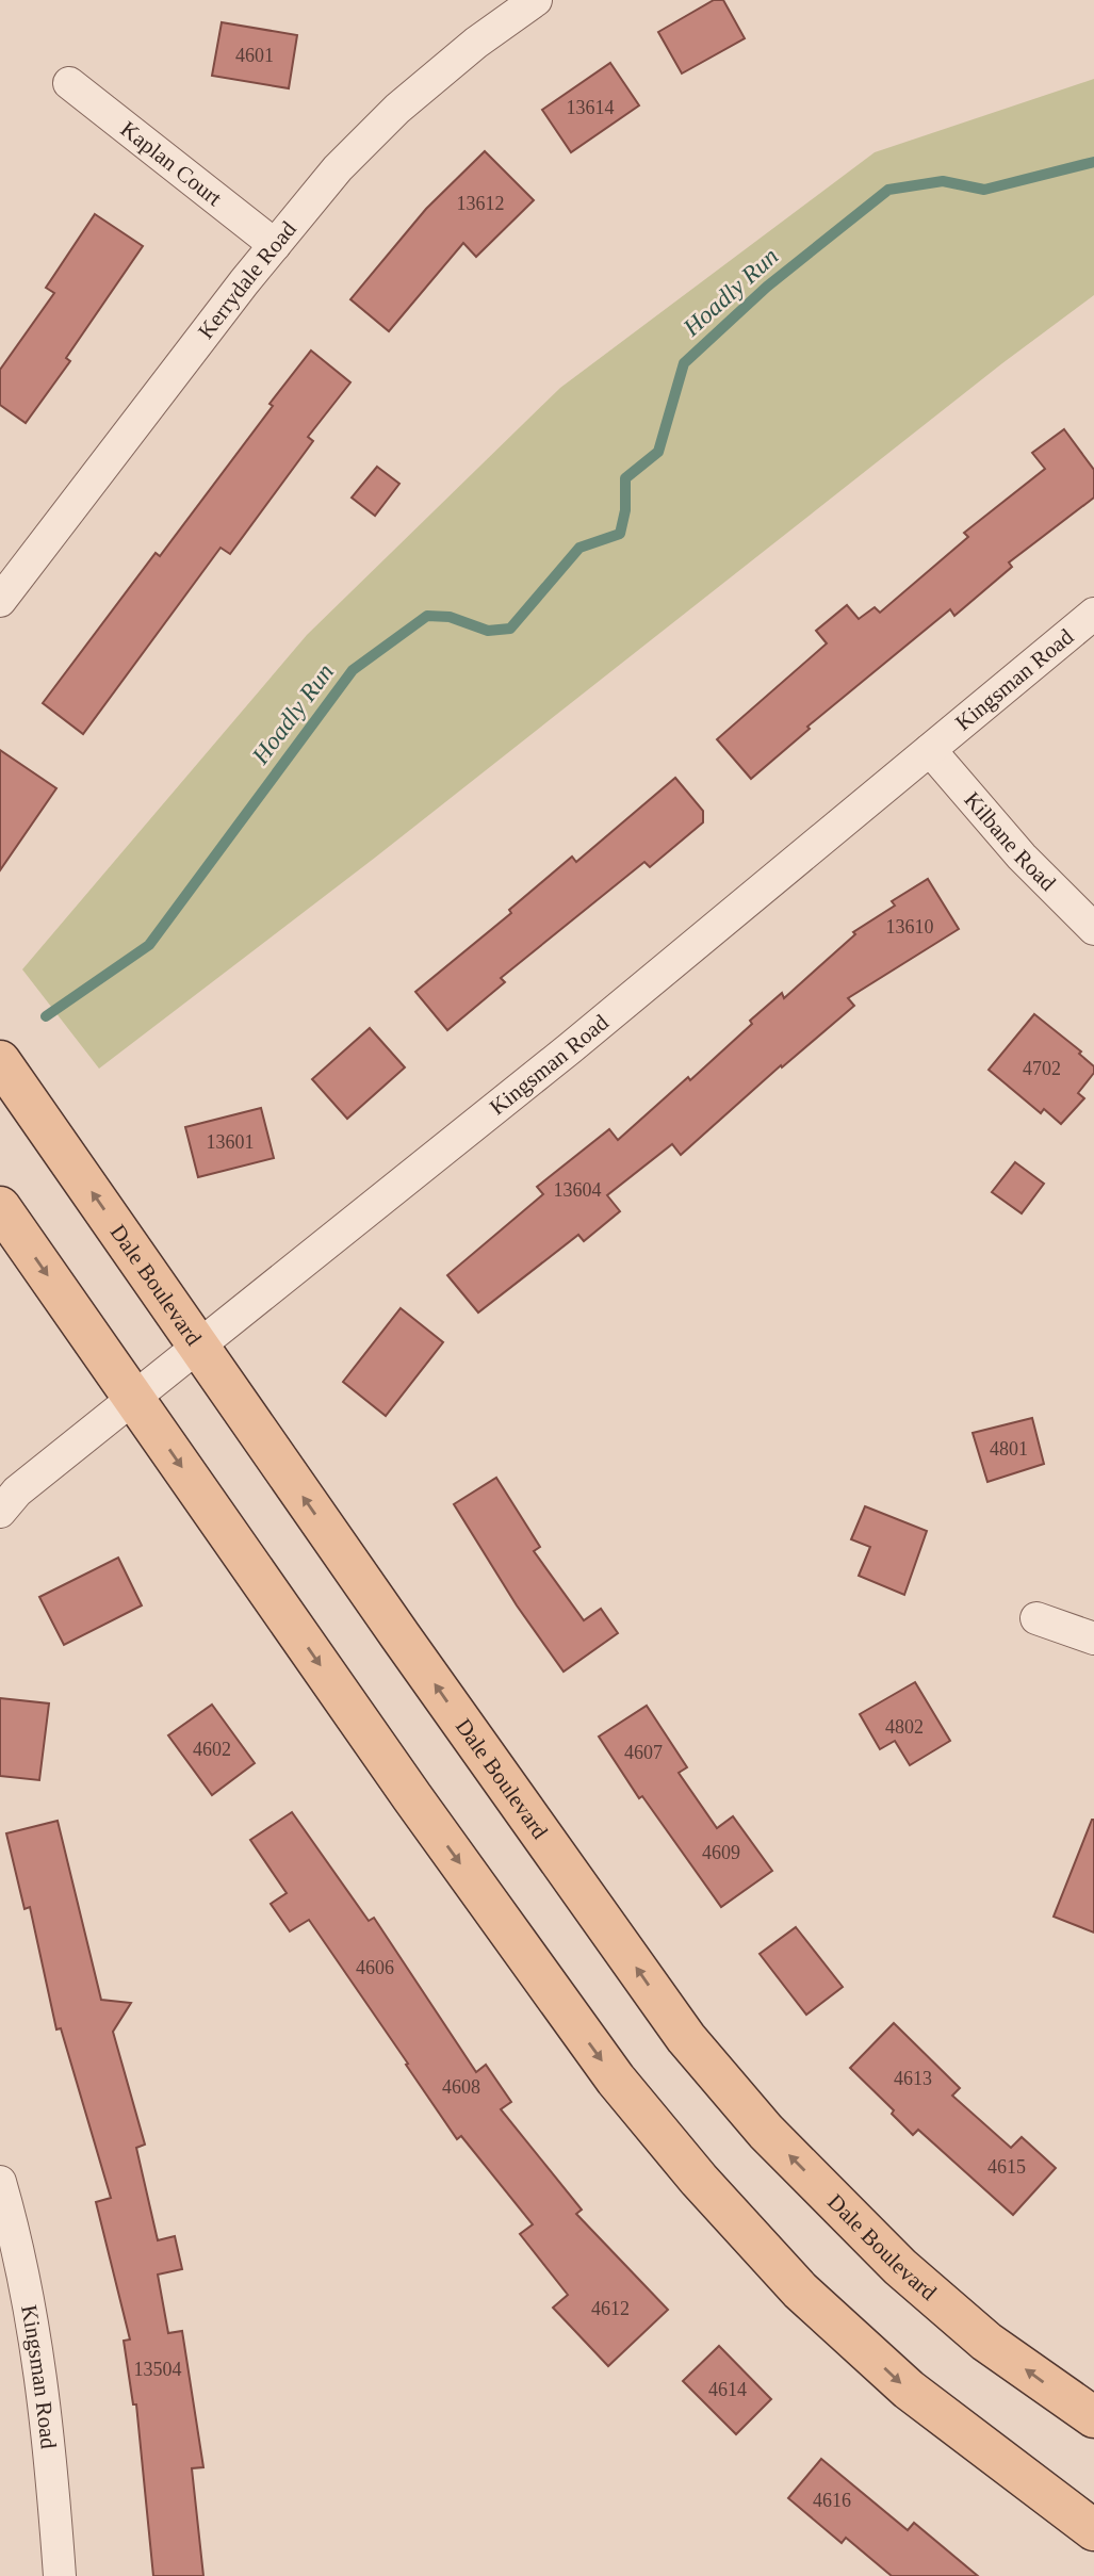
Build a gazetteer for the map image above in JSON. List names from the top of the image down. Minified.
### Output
{"streets":{"main road":["Dale Boulevard"],"street":["Kaplan Court","Kerrydale Road","Kingsman Road","Kilbane Road"]},"crossings":[["Kaplan Court","Kerrydale Road"],["Kingsman Road","Kilbane Road"],["Kingsman Road","Dale Boulevard"]],"water":["Hoadly Run"],"house_numbers":["4601","13614","13612","13610","4702","13601","13604","4801","4802","4602","4607","4609","4606","4613","4608","4615","4612","13504","4614","4616"]}
